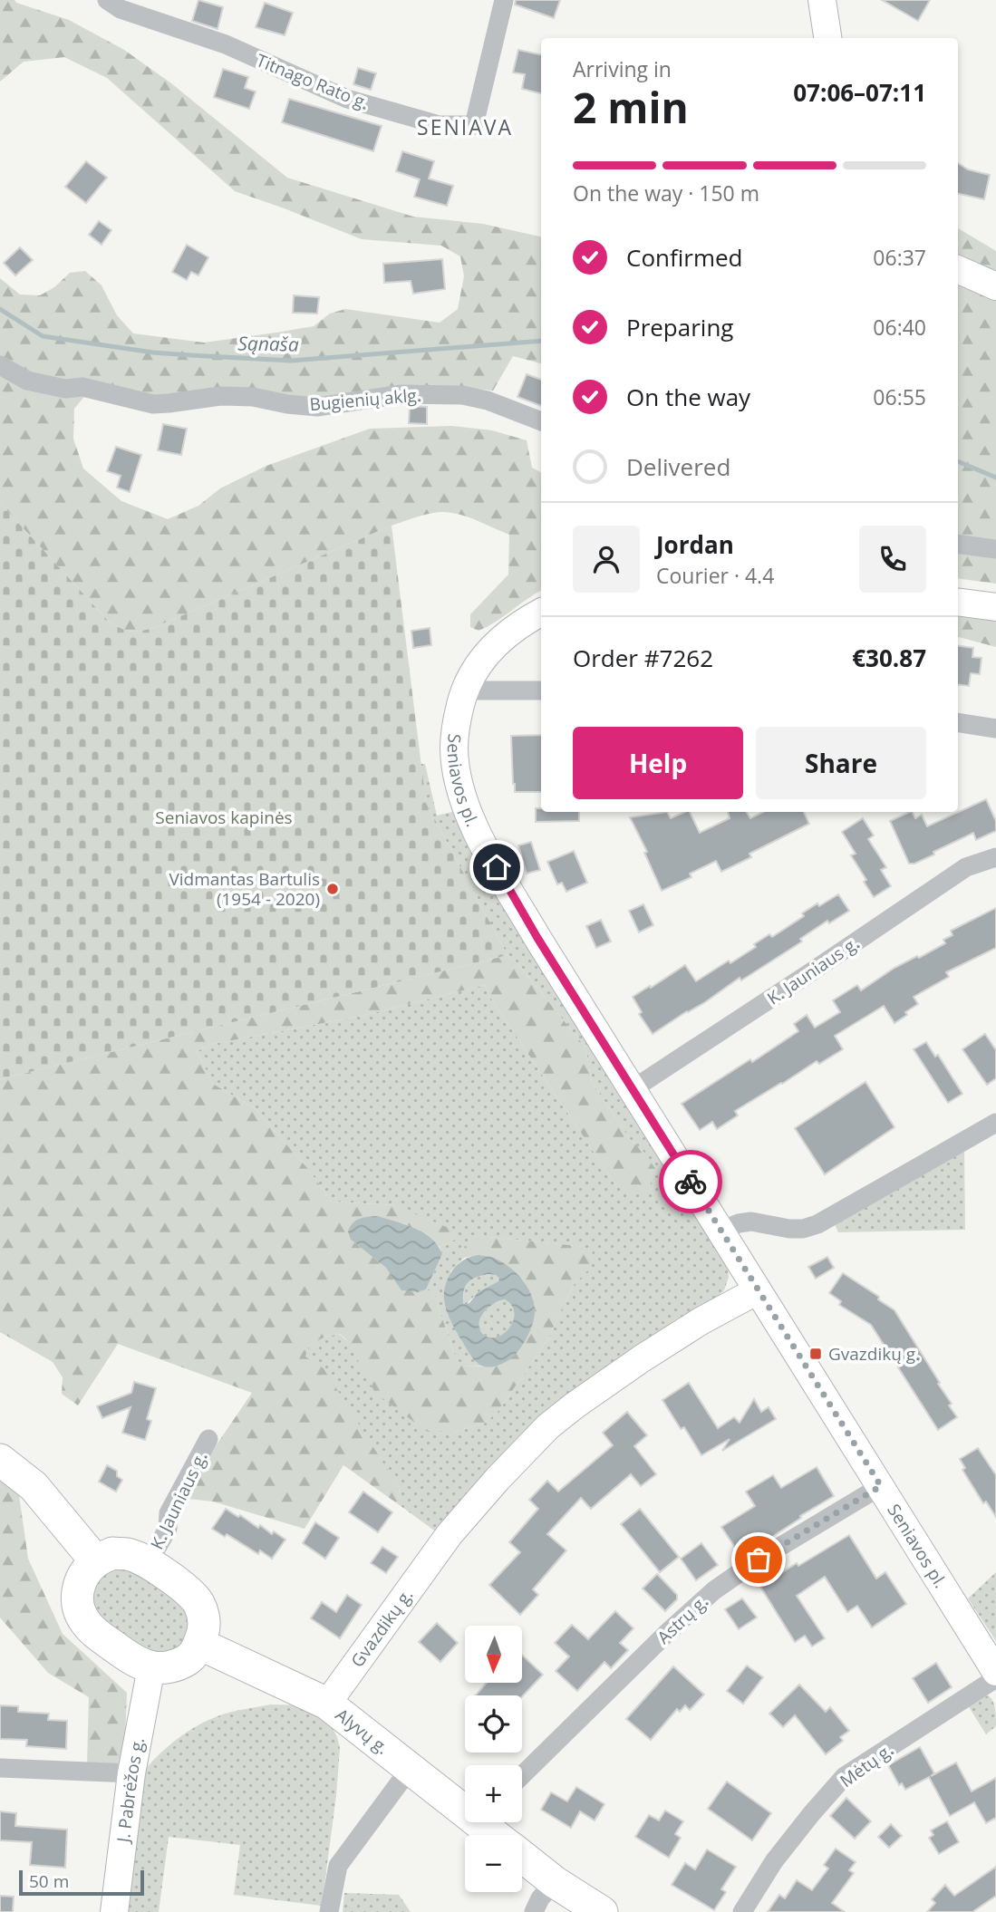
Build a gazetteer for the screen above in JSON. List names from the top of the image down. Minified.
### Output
{"streets":{"main road":["Seniavos pl.","Gvazdikų g.","Alyvų g.","J. Pabrėžos g."],"street":["Titnago Rato g.","Bugienių aklg.","K. Jauniaus g.","Astrų g.","Mėtų g."]},"crossings":[["Seniavos pl.","K. Jauniaus g."],["Seniavos pl.","Astrų g."],["Seniavos pl.","Gvazdikų g."],["K. Jauniaus g.","Alyvų g."],["K. Jauniaus g.","J. Pabrėžos g."],["Gvazdikų g.","Alyvų g."],["Alyvų g.","J. Pabrėžos g."]],"districts":["SENIAVA"],"water":["Sąnaša"],"parks":["Seniavos kapinės"],"places":{"other":["Vidmantas Bartulis (1954 - 2020)"],"transit":["Gvazdikų g."]},"scale_bar":"50 m","north":"bottom","page":{"heading":["2 min","Arriving in","07:06–07:11"],"panel":["Jordan","Courier · 4.4","Order #7262","€30.87"],"bar":"On the way · 150 m","list":[["Confirmed","06:37"],["Preparing","06:40"],["On the way","06:55"],"Delivered"],"buttons":["Help","Share"],"map_buttons":["+","−"],"scale":"50 m"}}
